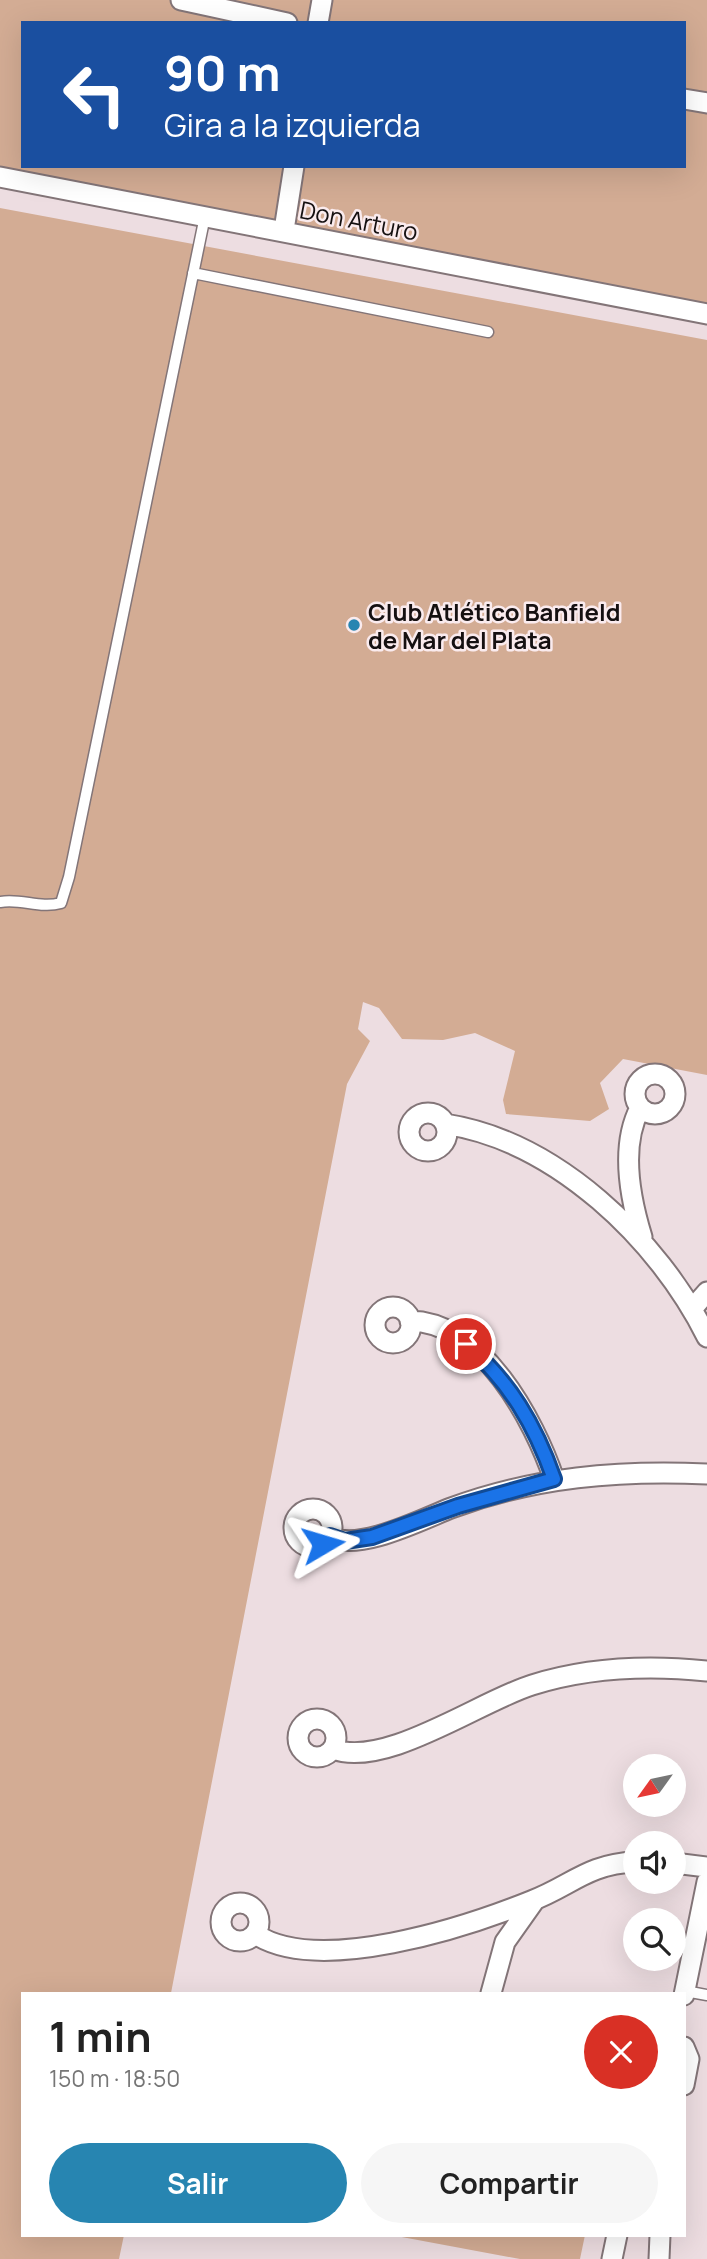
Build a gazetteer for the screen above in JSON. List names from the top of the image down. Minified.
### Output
{"streets":{"street":["Don Arturo"]},"places":["Club Atlético Banfield de Mar del Plata"],"north":"bottom left","page":{"turn":["90 m","Gira a la izquierda"],"heading":["1 min","150 m · 18:50"],"buttons":["Salir","Compartir"]}}
